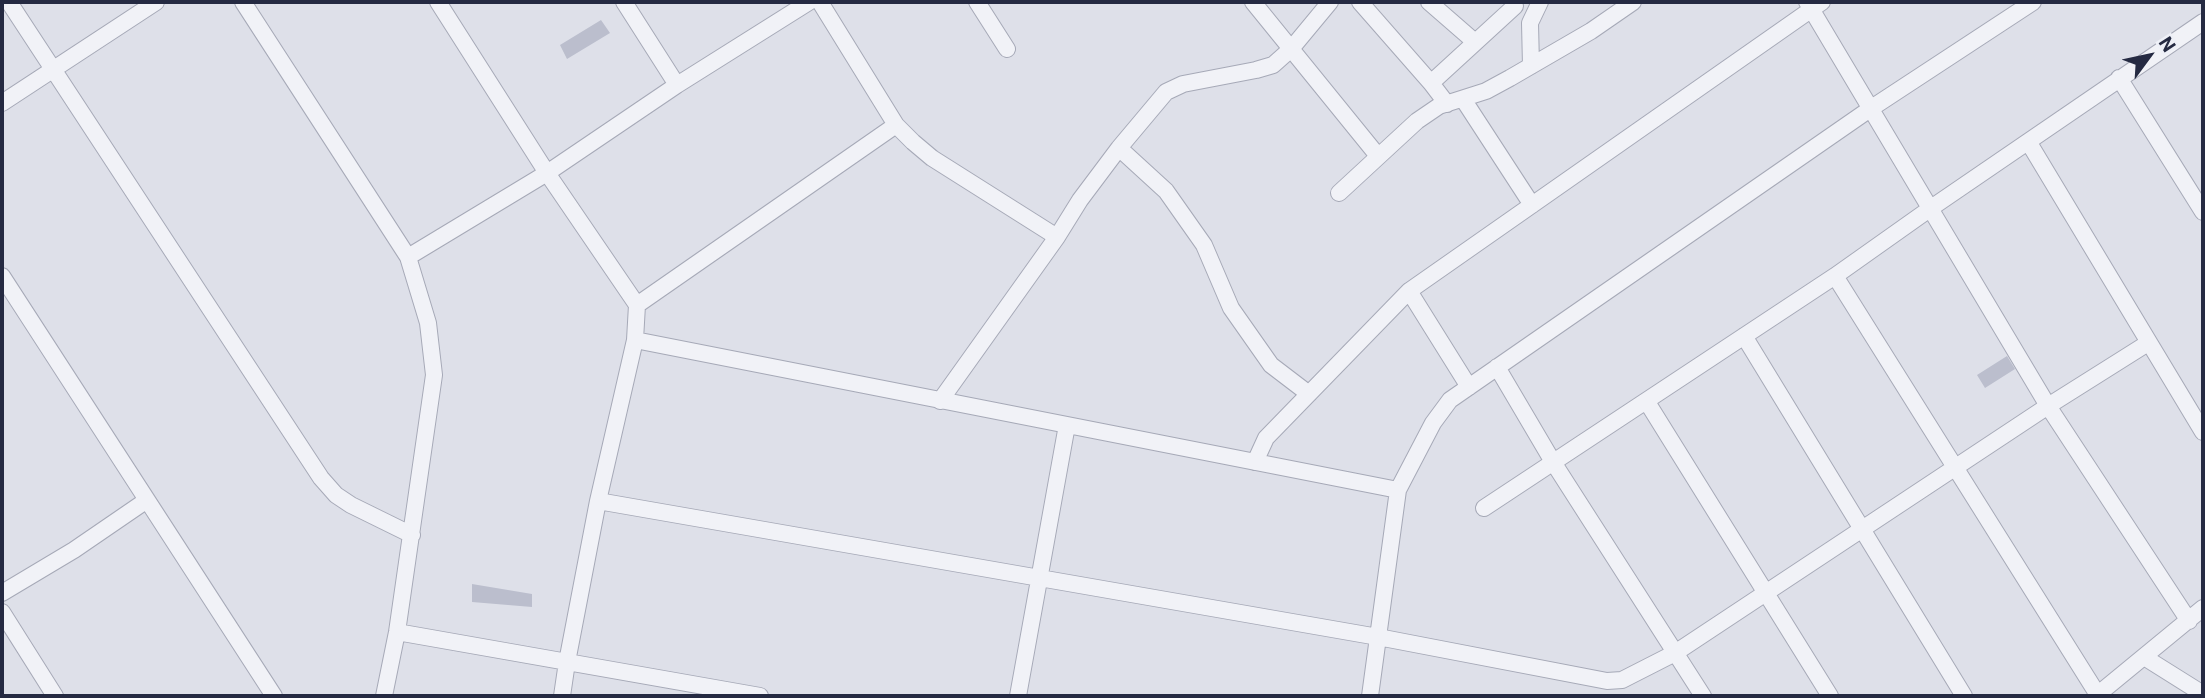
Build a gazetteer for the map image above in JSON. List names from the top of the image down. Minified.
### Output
{"north":"top right"}
